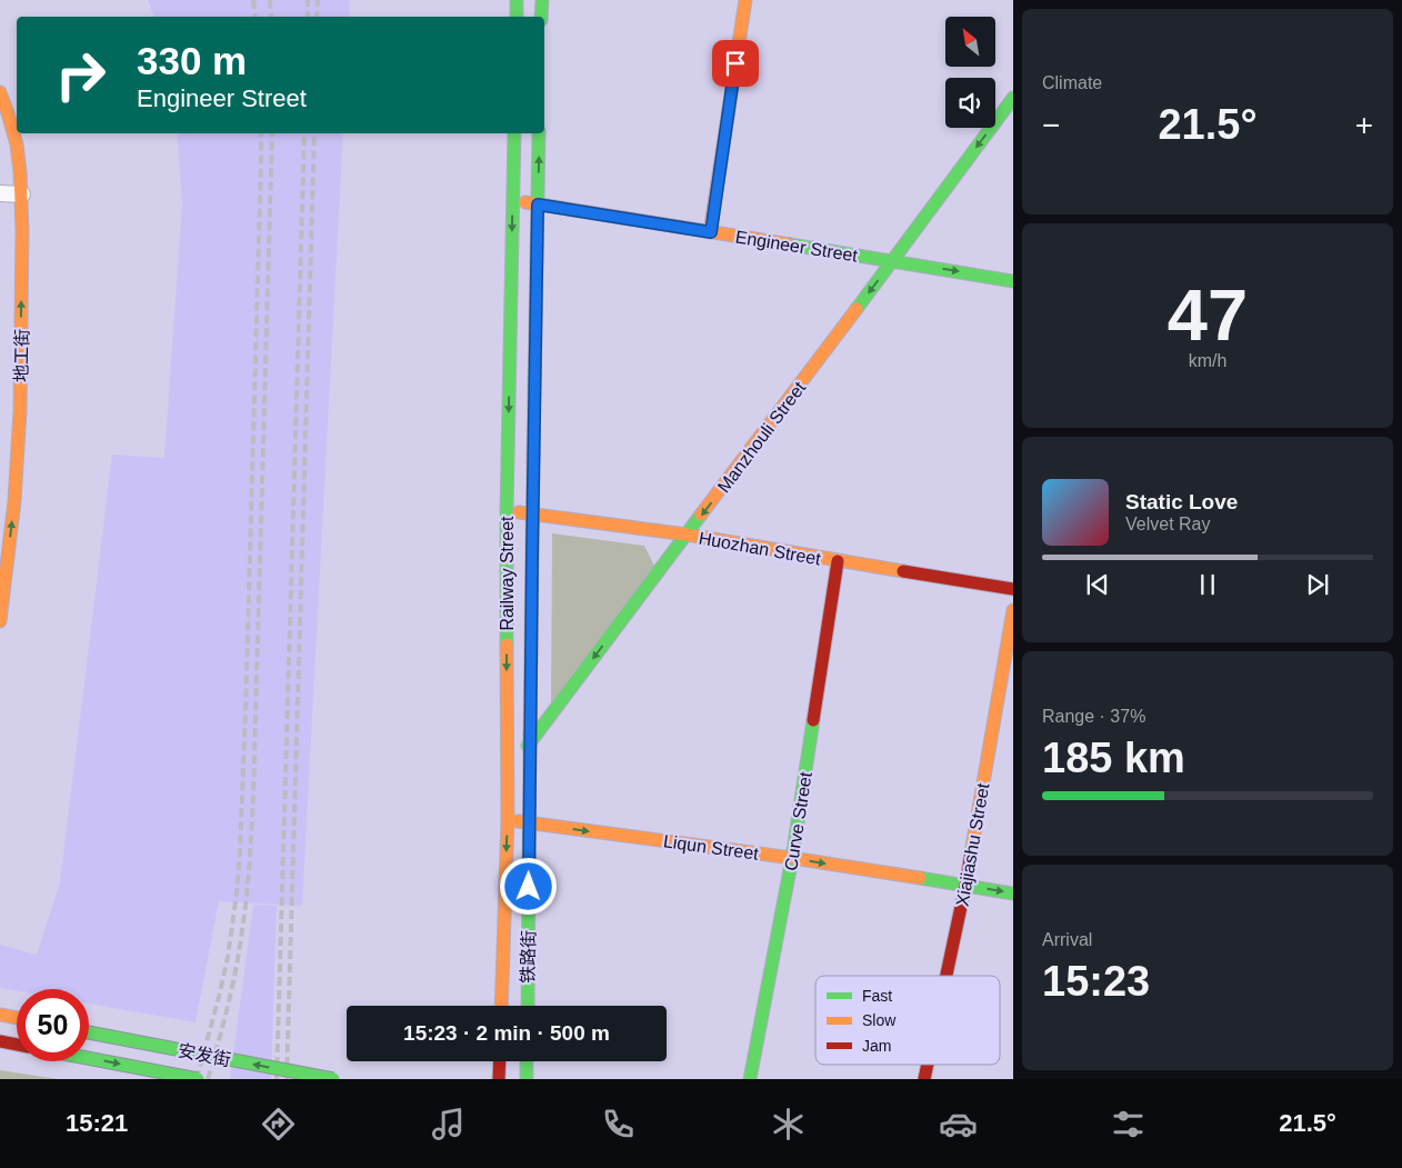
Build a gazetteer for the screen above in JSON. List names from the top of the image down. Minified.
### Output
{"streets":{"main road":["Engineer Street","地工街","Manzhouli Street","Huozhan Street","Railway Street","Curve Street","Xiajiashu Street","Liqun Street","铁路街","安发街"]},"crossings":[["Engineer Street","Manzhouli Street"],["Engineer Street","Railway Street"],["Engineer Street","铁路街"],["Manzhouli Street","Huozhan Street"],["Manzhouli Street","Railway Street"],["Manzhouli Street","铁路街"],["Huozhan Street","Railway Street"],["Huozhan Street","Curve Street"],["Huozhan Street","铁路街"],["Railway Street","Liqun Street"],["Curve Street","Liqun Street"],["Xiajiashu Street","Liqun Street"],["Liqun Street","铁路街"]],"one_way":["地工街","Manzhouli Street","Railway Street","Liqun Street"],"legend":["Fast","Slow","Jam"],"north":"top left","page":{"tile":["Climate",["47","km/h"],["Range · 37%","185 km"],["Arrival","15:23"]],"turn":["330 m","Engineer Street"],"heat":["−","21.5°","+"],"song":["Static Love","Velvet Ray"],"limit":"50","trip":"15:23 · 2 min · 500 m","tabs":["15:21","21.5°"]}}
